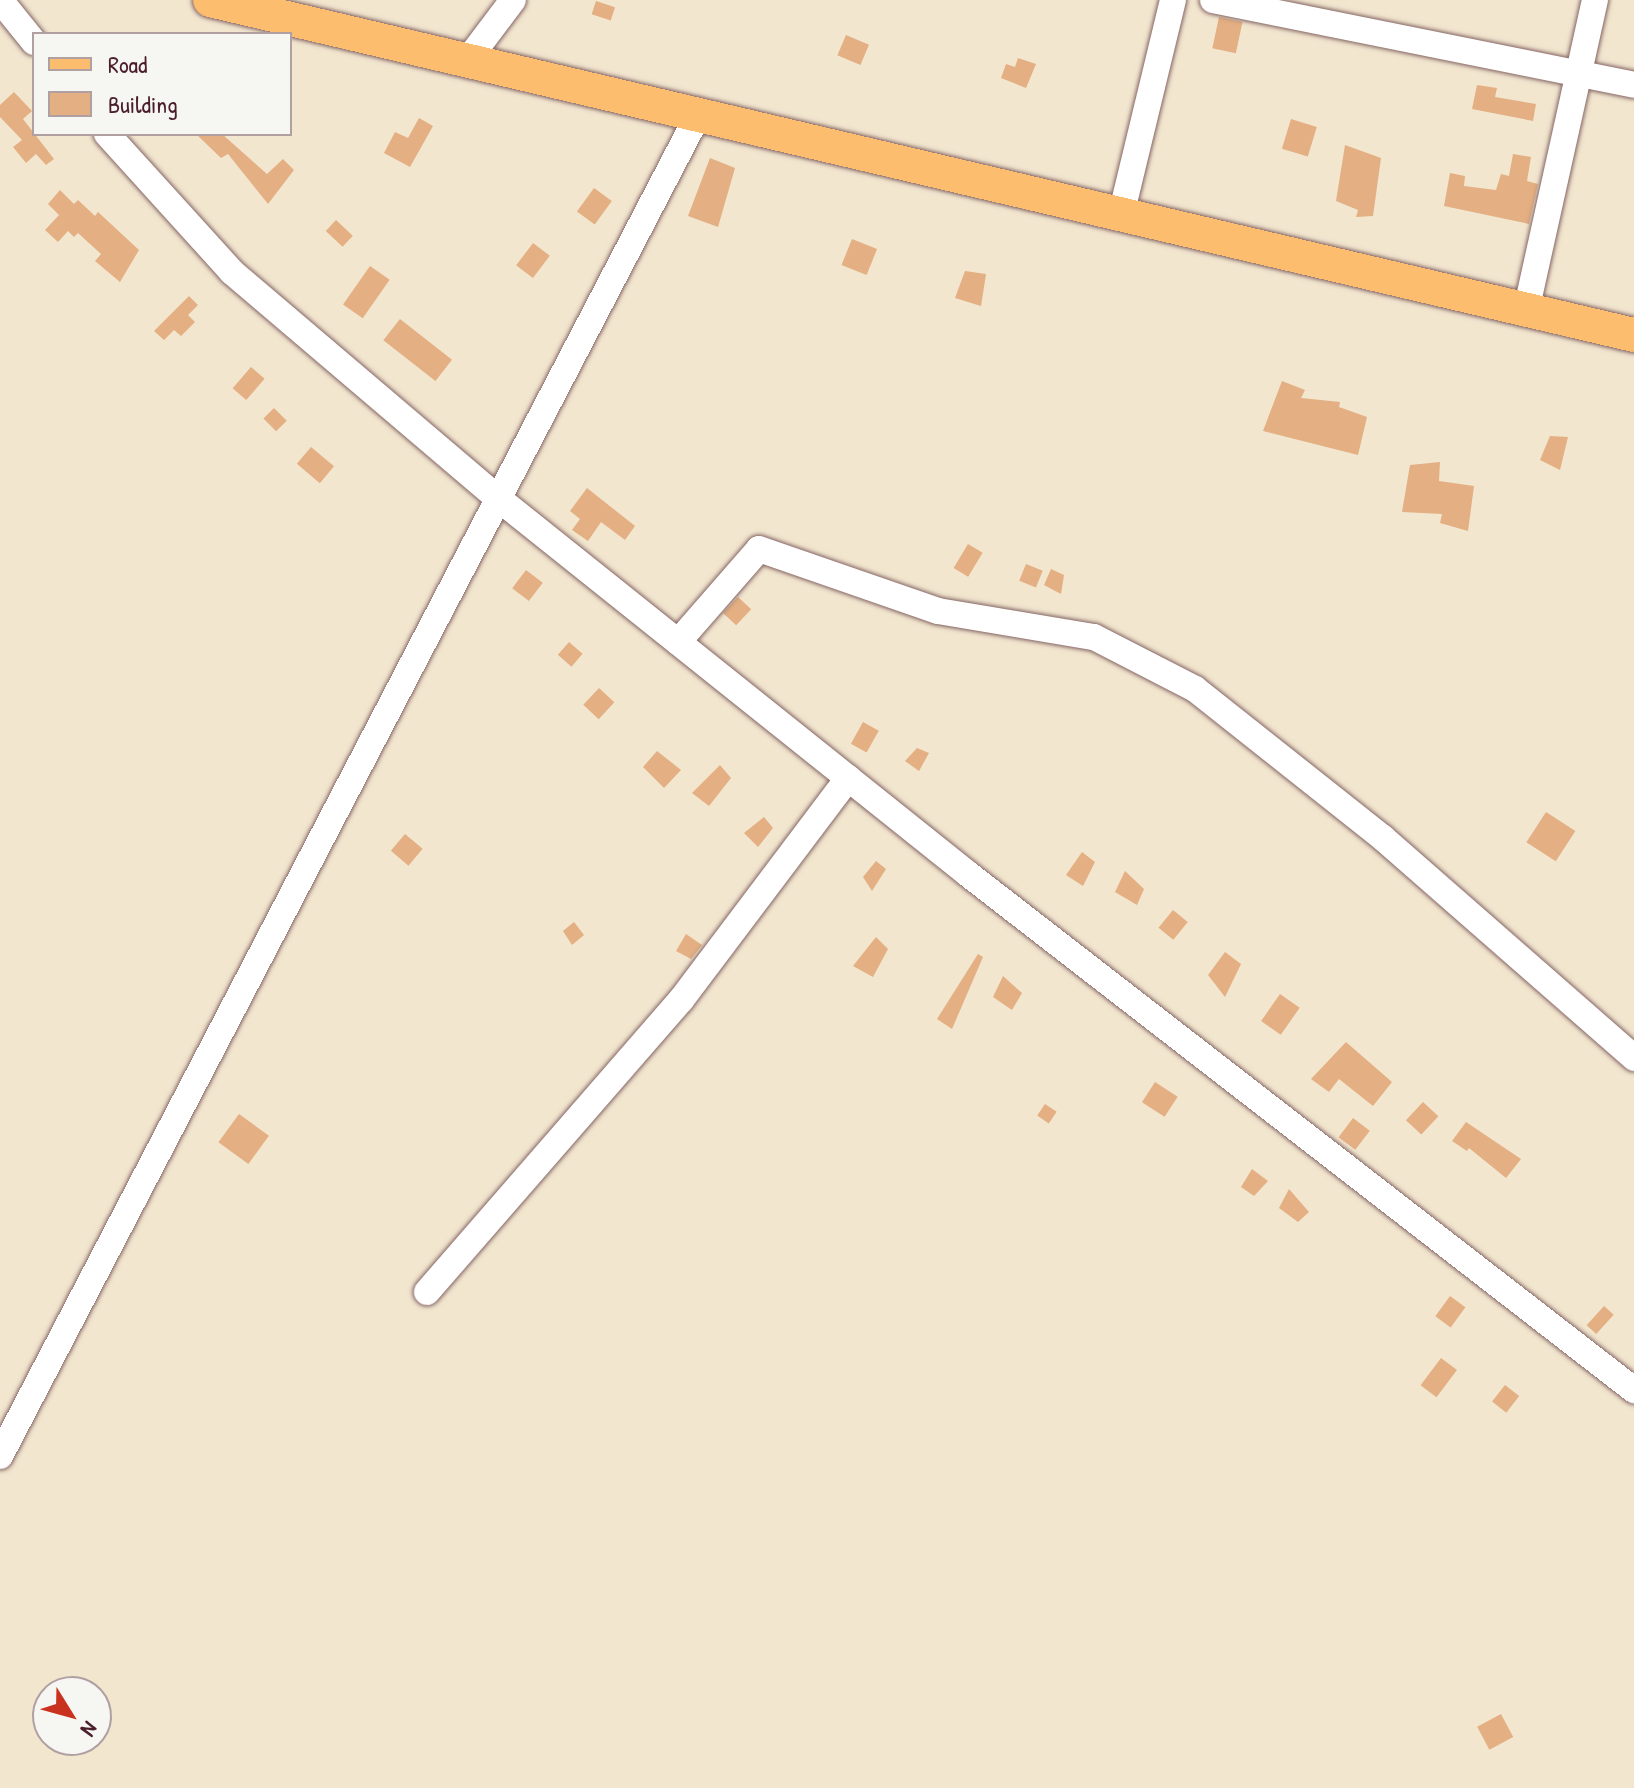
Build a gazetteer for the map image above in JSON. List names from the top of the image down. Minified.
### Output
{"legend":["Road","Building"],"north":"bottom right"}
